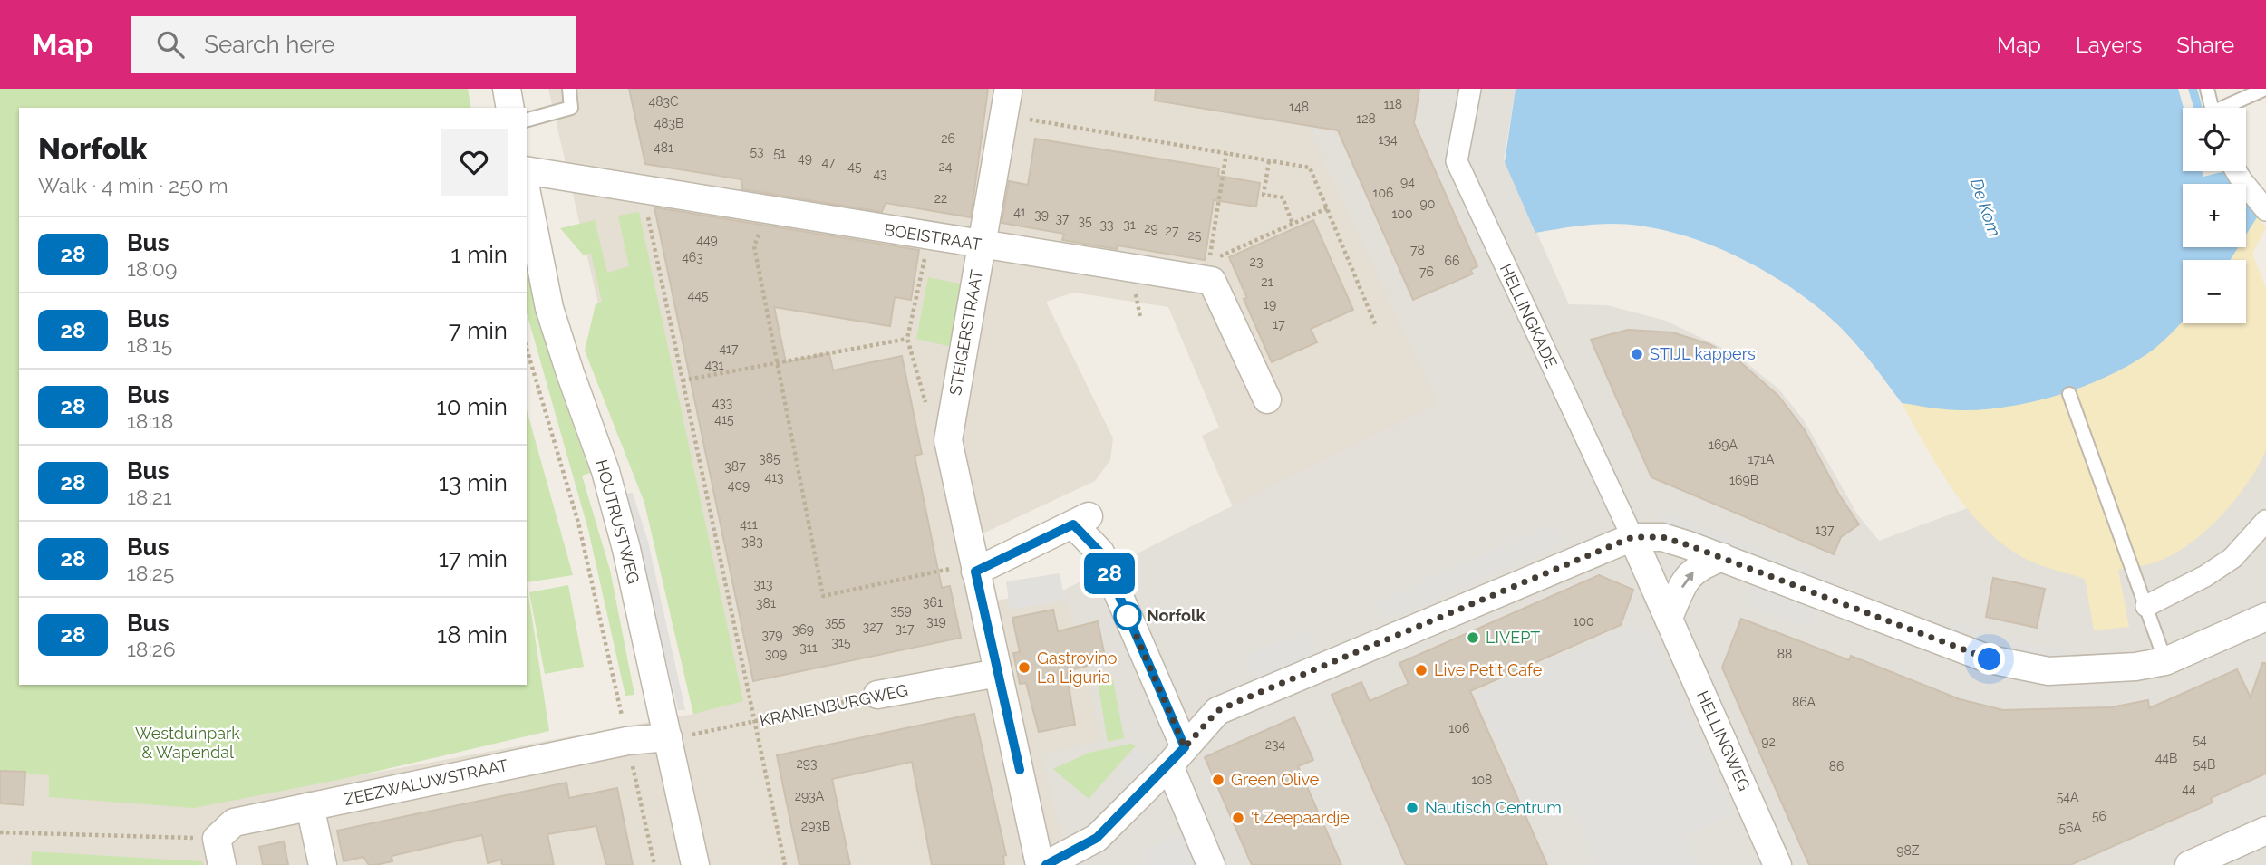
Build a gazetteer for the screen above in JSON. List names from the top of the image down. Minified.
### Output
{"streets":{"street":["BOEISTRAAT","HELLINGKADE","STEIGERSTRAAT","HOUTRUSTWEG","KRANENBURGWEG","HELLINGWEG","ZEEZWALUWSTRAAT"]},"crossings":[["BOEISTRAAT","STEIGERSTRAAT"],["HELLINGKADE","HELLINGWEG"],["HOUTRUSTWEG","KRANENBURGWEG"],["HOUTRUSTWEG","ZEEZWALUWSTRAAT"],["KRANENBURGWEG","ZEEZWALUWSTRAAT"]],"water":["De Kom"],"parks":["Westduinpark & Wapendal"],"places":["STIJL kappers","Norfolk","LIVEPT","Gastrovino La Liguria","Live Petit Cafe","Green Olive","Nautisch Centrum","'t Zeepaardje"],"lines":["bus line 28"],"house_numbers":["483C","118","148","128","483B","26","134","481","53","51","49","47","45","24","43","94","106","22","90","41","100","39","37","35","33","31","29","27","25","449","78","463","66","23","76","21","445","19","17","417","431","433","415","169A","385","171A","387","413","169B","409","411","137","383","313","361","381","359","319","100","355","327","317","369","379","315","311","309","88","86A","106","54","92","234","44B","293","54B","86","108","44","293A","54A","56","293B","56A","98Z"],"page":{"header":"Map","search":"Search here","nav":["Map","Layers","Share"],"on_map":"28","map_buttons":["+","−"],"heading":["Norfolk","Walk · 4 min · 250 m"],"list":[{"mark":"28","name":"Bus","note":"18:09","value":"1 min"},{"mark":"28","name":"Bus","note":"18:15","value":"7 min"},{"mark":"28","name":"Bus","note":"18:18","value":"10 min"},{"mark":"28","name":"Bus","note":"18:21","value":"13 min"},{"mark":"28","name":"Bus","note":"18:25","value":"17 min"},{"mark":"28","name":"Bus","note":"18:26","value":"18 min"}]}}
